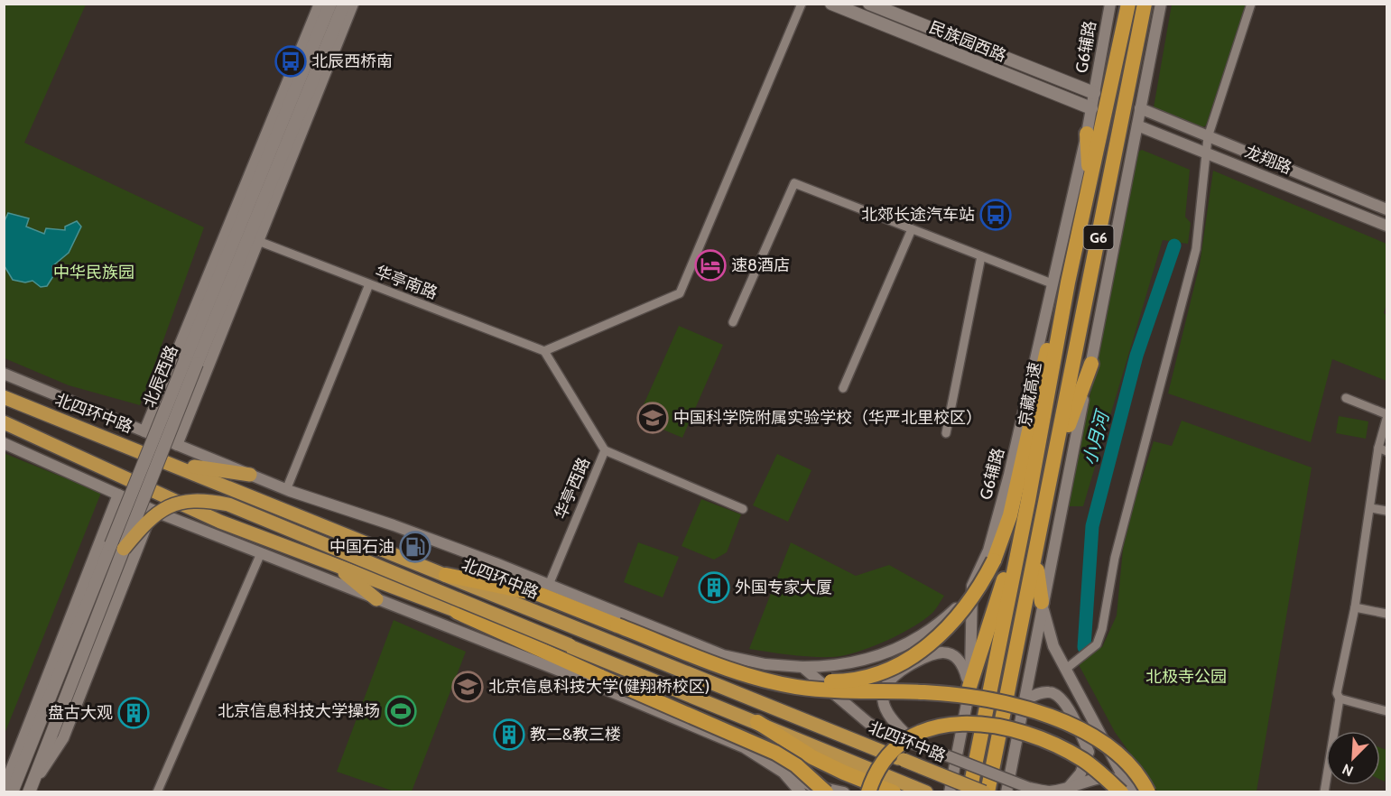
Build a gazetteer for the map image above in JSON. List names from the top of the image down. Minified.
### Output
{"streets":{"highway":["G6","京藏高速","北四环中路"],"main road":["民族园西路","北辰西路"],"street":["G6辅路","龙翔路","华亭南路","华亭西路"]},"crossings":[["民族园西路","G6辅路"],["G6","北四环中路"],["华亭南路","北辰西路"],["华亭南路","华亭西路"],["北辰西路","北四环中路"],["北四环中路","华亭西路"]],"water":["小月河"],"parks":["中华民族园","北极寺公园"],"places":{"bus stop":["北辰西桥南","北郊长途汽车站"],"hotel":["速8酒店"],"school or university":["中国科学院附属实验学校（华严北里校区）","北京信息科技大学(健翔桥校区)"],"fuel station":["中国石油"],"building":["外国专家大厦","盘古大观","教二&教三楼"],"sports":["北京信息科技大学操场"]},"north":"bottom left"}
